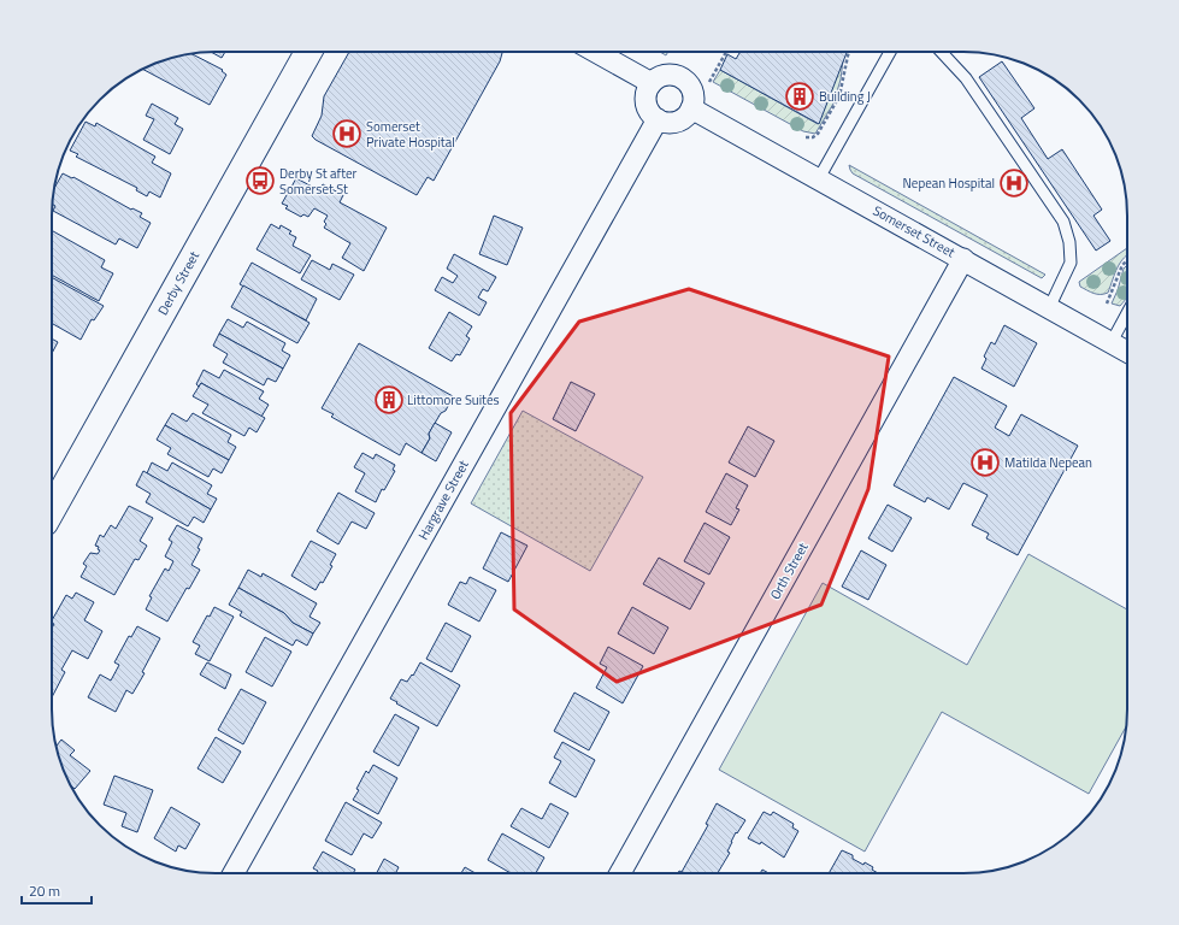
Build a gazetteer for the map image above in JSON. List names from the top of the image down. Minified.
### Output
{"streets":{"street":["Somerset Street","Derby Street","Hargrave Street","Orth Street"]},"crossings":[["Somerset Street","Hargrave Street"],["Somerset Street","Orth Street"]],"places":{"building":["Building J","Littomore Suites"],"hospital":["Somerset Private Hospital","Nepean Hospital","Matilda Nepean"],"bus stop":["Derby St after Somerset St"]},"scale_bar":"20 m"}
